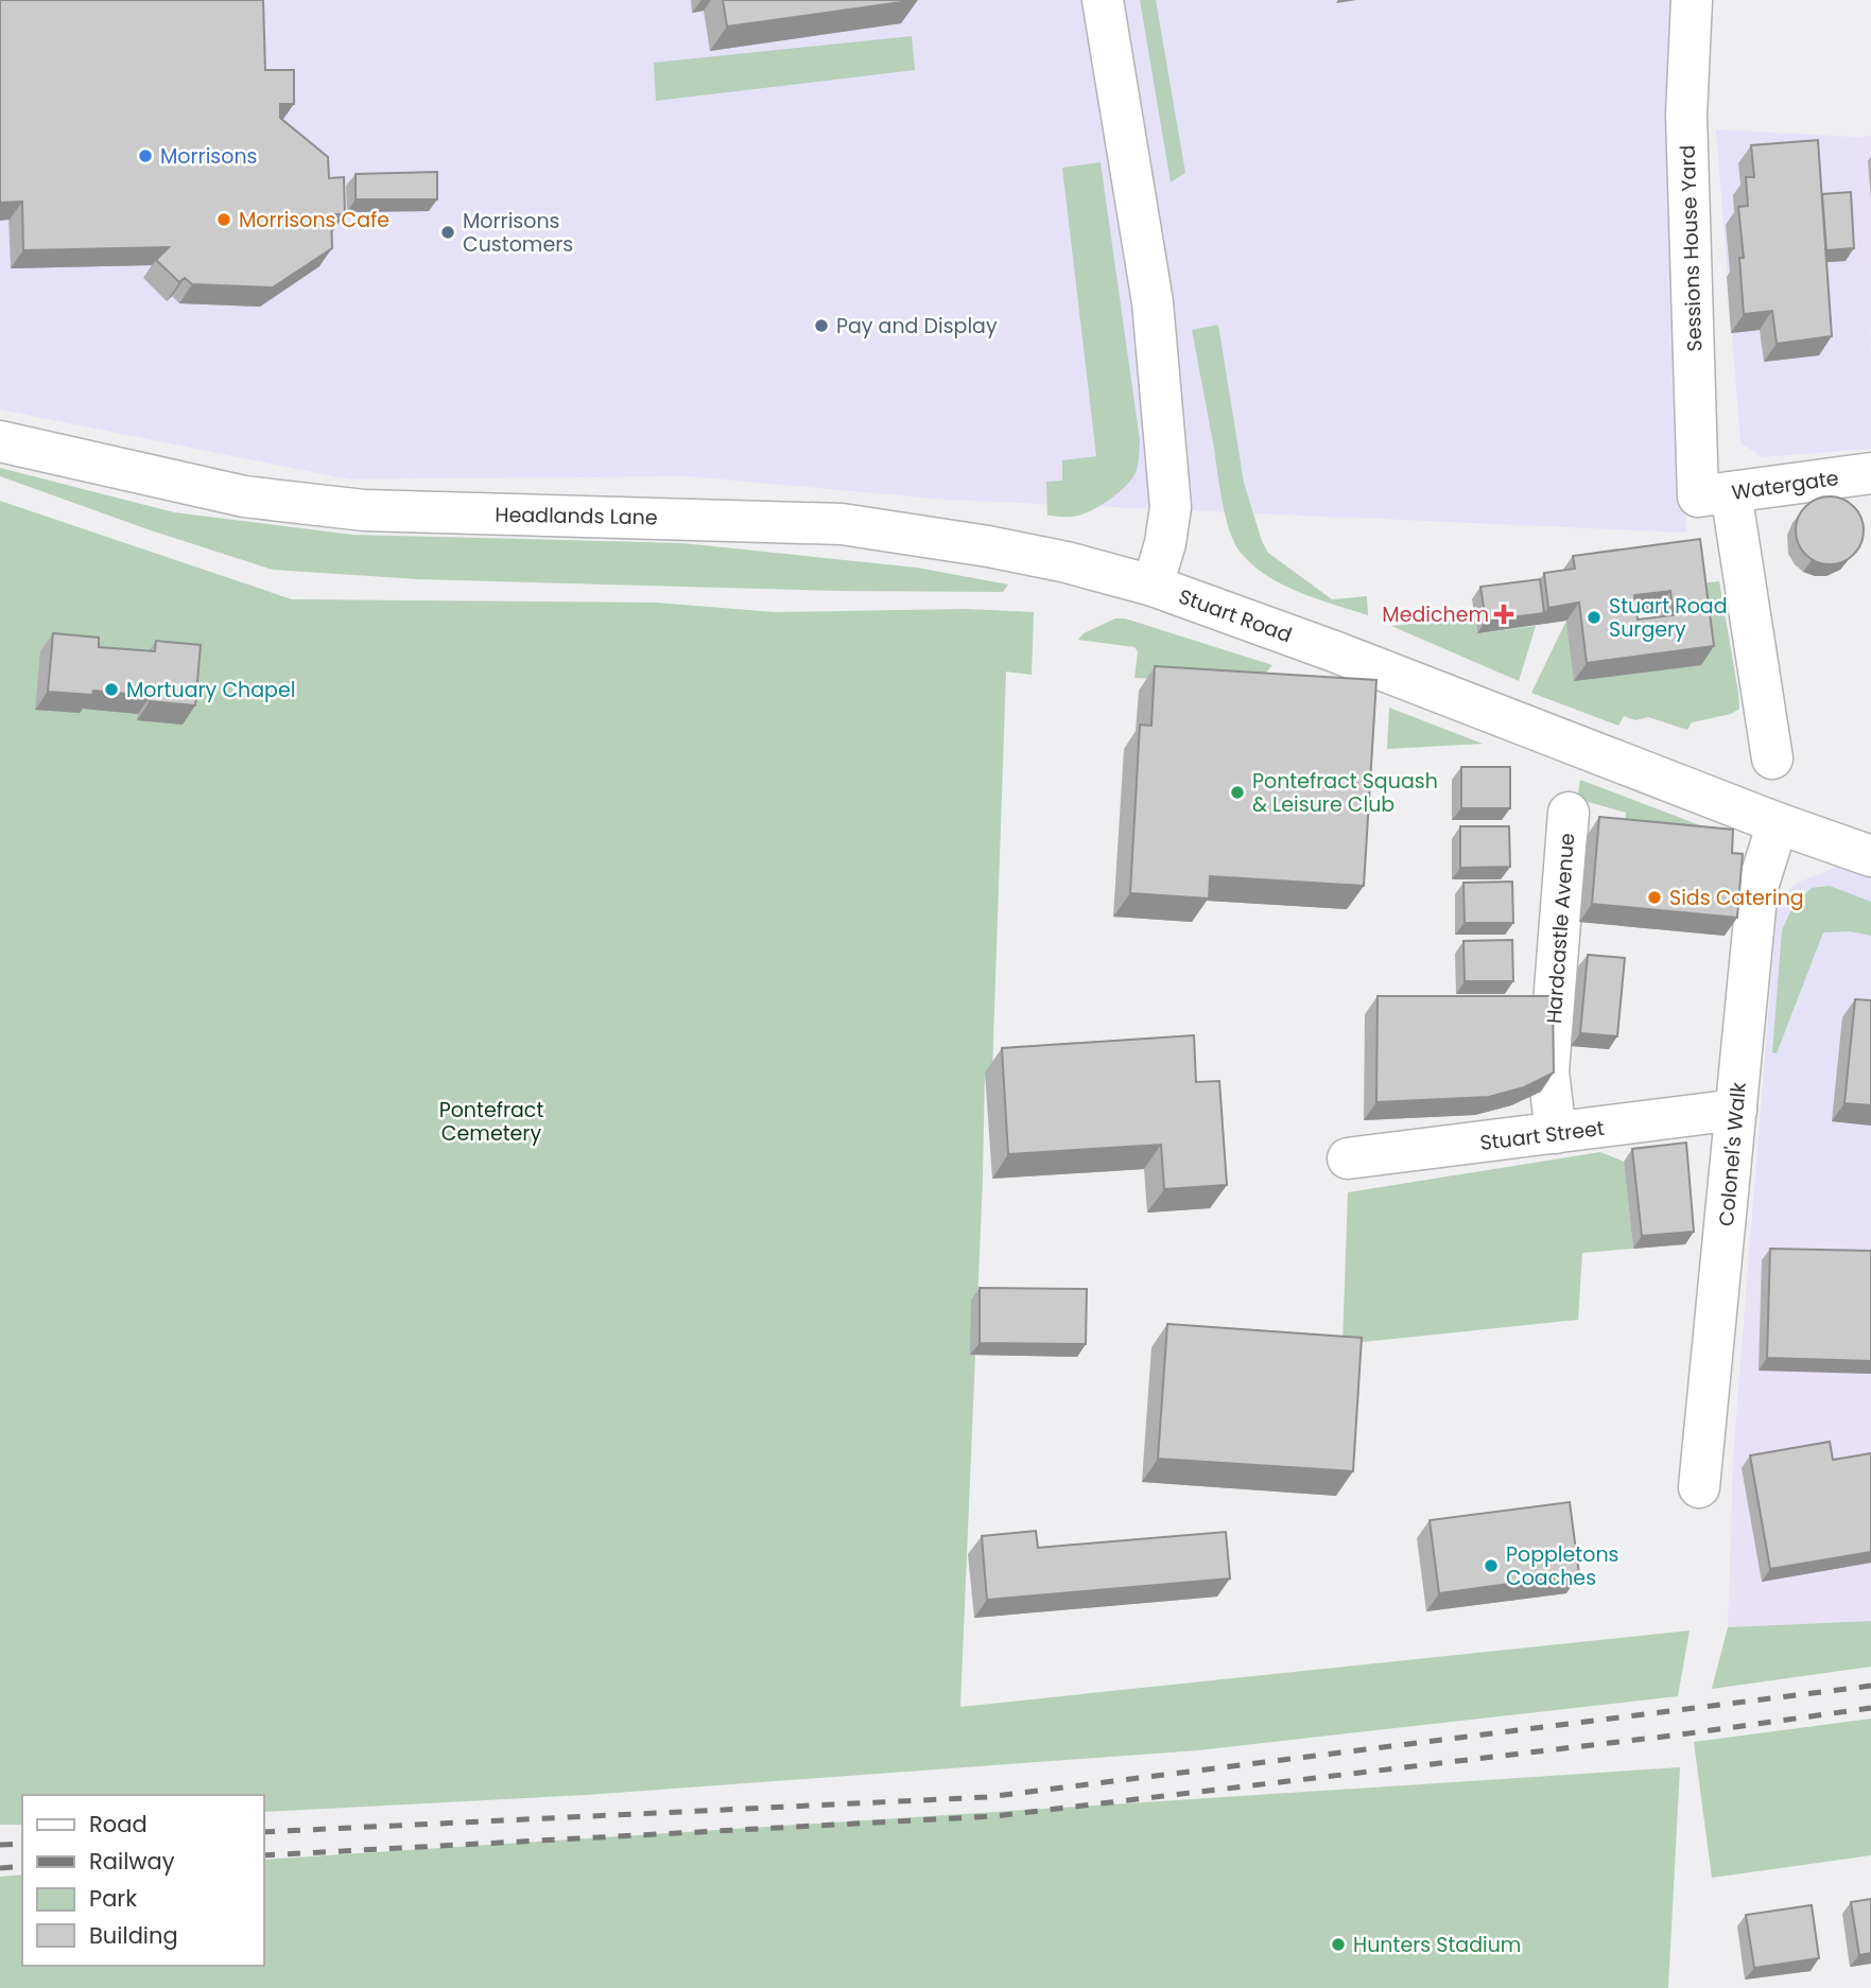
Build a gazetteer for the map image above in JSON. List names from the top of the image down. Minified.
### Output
{"streets":{"street":["Sessions House Yard","Watergate","Headlands Lane","Stuart Road","Hardcastle Avenue","Stuart Street","Colonel's Walk"]},"crossings":[["Sessions House Yard","Watergate"],["Headlands Lane","Stuart Road"],["Stuart Road","Colonel's Walk"],["Hardcastle Avenue","Stuart Street"],["Stuart Street","Colonel's Walk"]],"parks":["Pontefract Cemetery"],"places":{"other":["Morrisons","Morrisons Cafe","Morrisons Customers","Pay and Display","Stuart Road Surgery","Mortuary Chapel","Pontefract Squash & Leisure Club","Sids Catering","Poppletons Coaches","Hunters Stadium"],"health":["Medichem"]},"legend":["Road","Railway","Park","Building"]}
